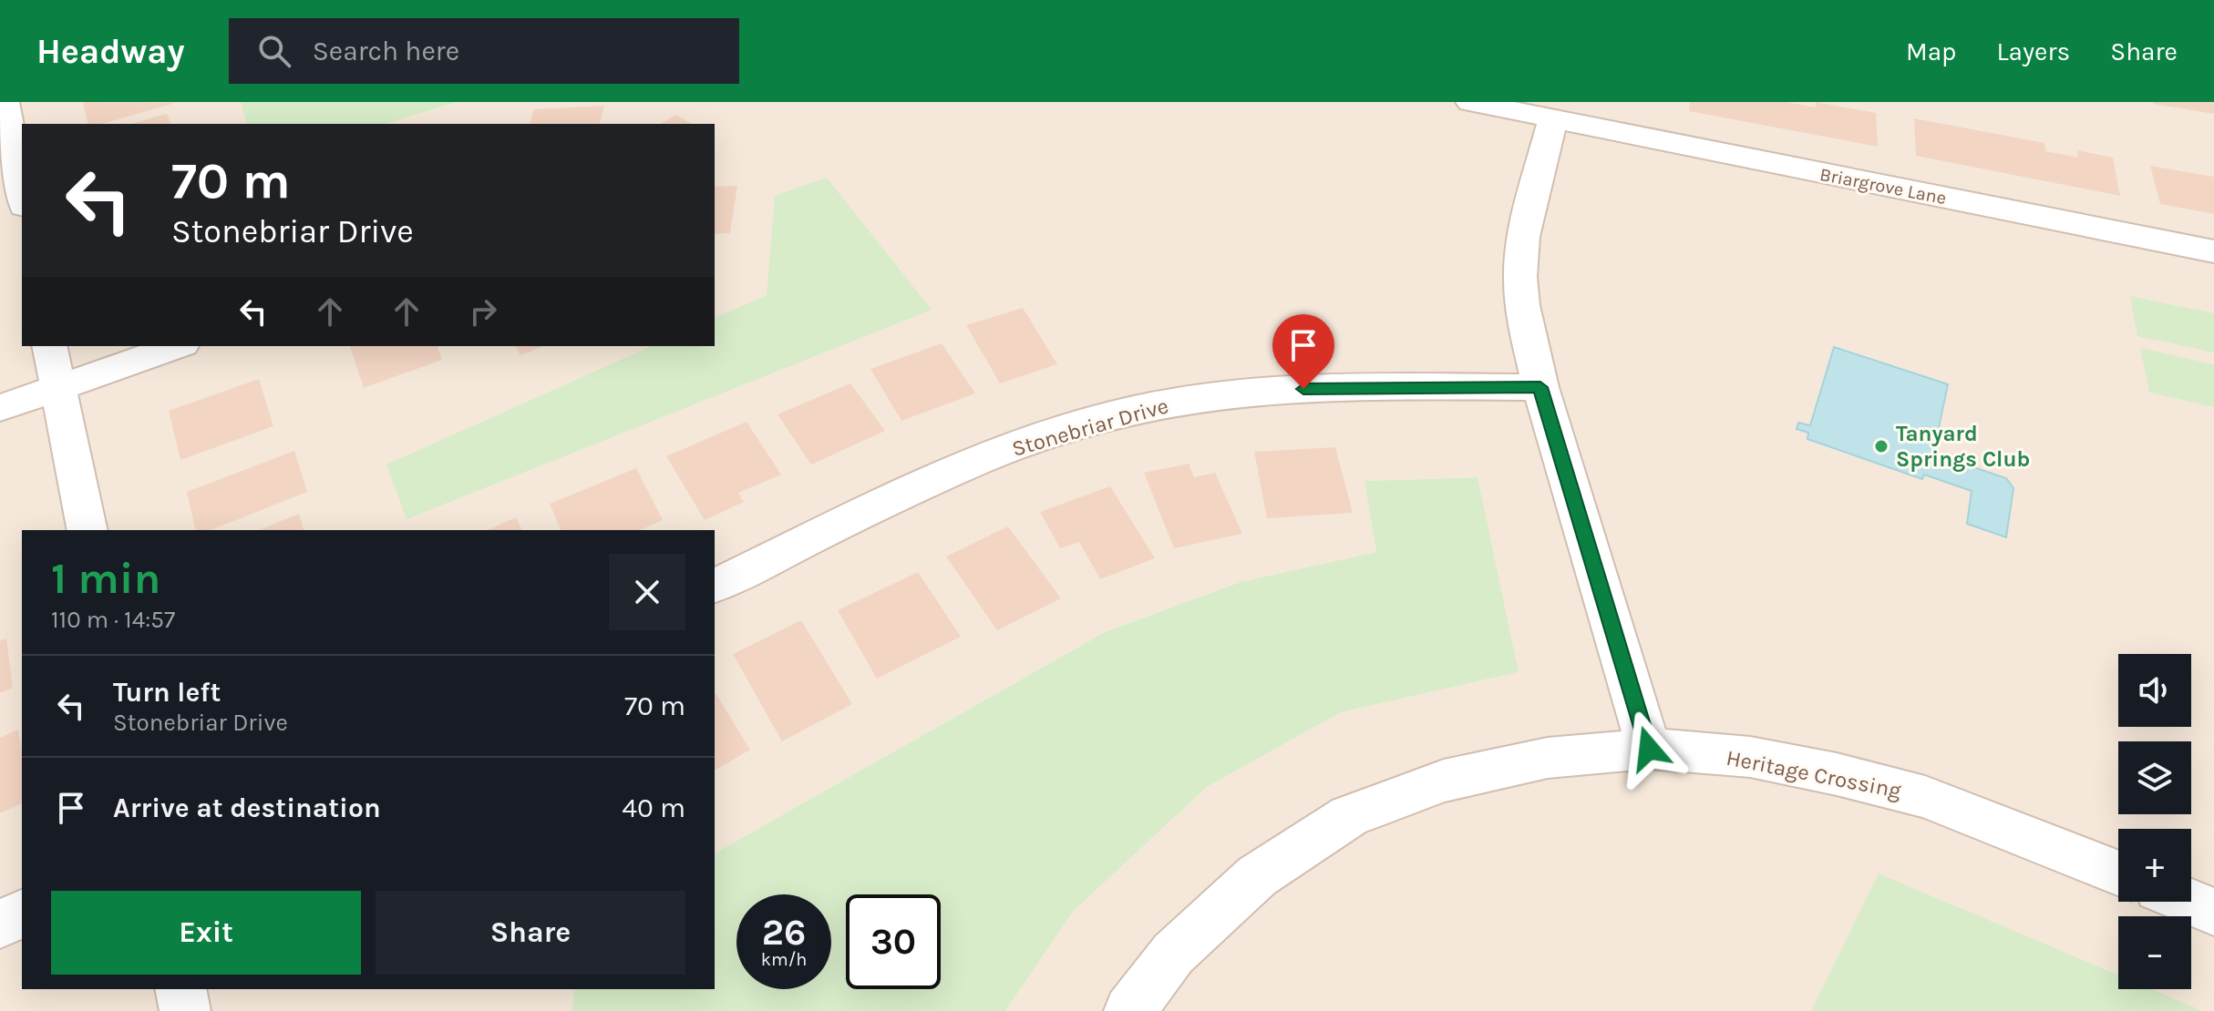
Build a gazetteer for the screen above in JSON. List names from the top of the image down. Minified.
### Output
{"streets":{"street":["Briargrove Lane","Stonebriar Drive","Heritage Crossing"]},"places":["Tanyard Springs Club"],"page":{"header":"Headway","search":"Search here","nav":["Map","Layers","Share"],"turn":["70 m","Stonebriar Drive"],"heading":["1 min","110 m · 14:57"],"map_buttons":["+","−"],"list":[{"name":"Turn left","note":"Stonebriar Drive","value":"70 m"},{"name":"Arrive at destination","value":"40 m"}],"buttons":["Exit","Share"],"speed":"26 km/h","limit":"30"}}
